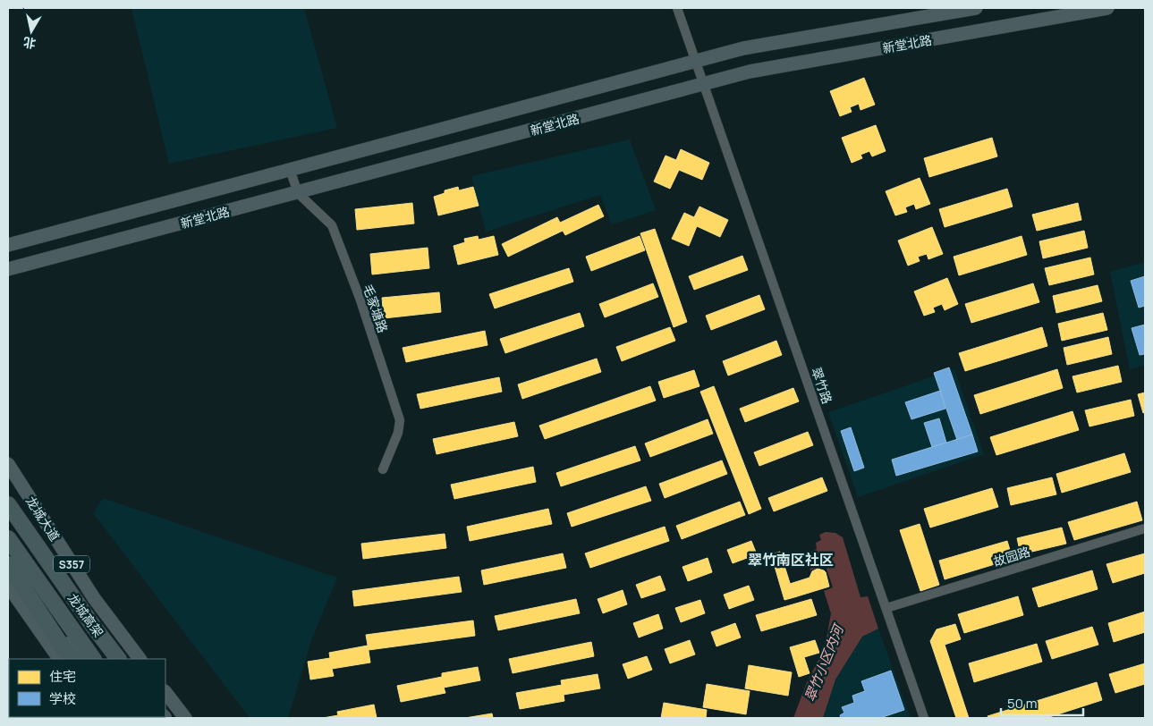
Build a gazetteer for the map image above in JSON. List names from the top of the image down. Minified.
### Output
{"streets":{"highway":["龙城高架"],"main road":["新堂北路","龙城大道","S357"],"street":["毛家塘路","翠竹路","故园路"]},"crossings":[["新堂北路","毛家塘路"],["新堂北路","翠竹路"],["翠竹路","故园路"]],"districts":["翠竹南区社区"],"water":["翠竹小区内河"],"legend":["住宅","学校"],"scale_bar":"50 m","north":"bottom"}
